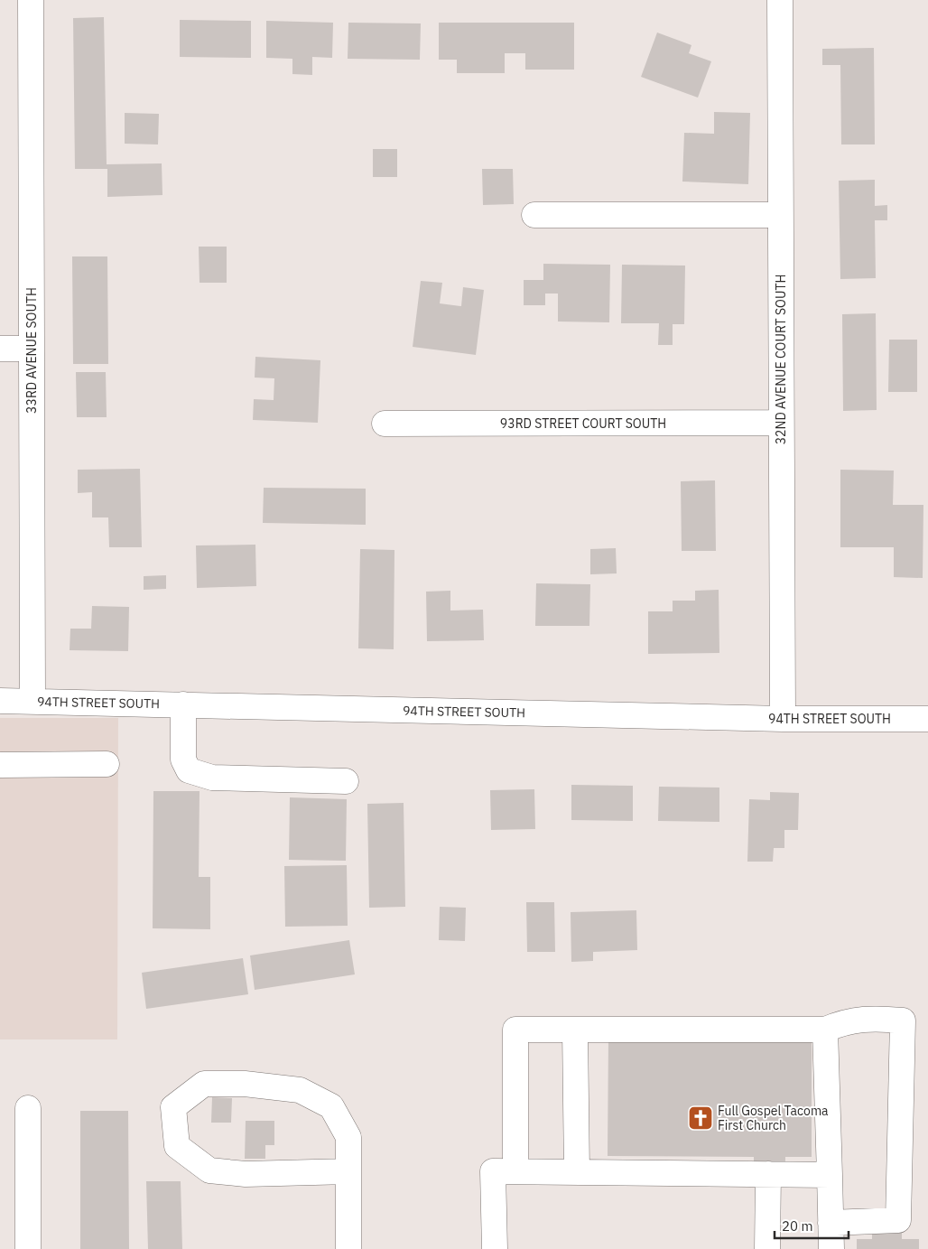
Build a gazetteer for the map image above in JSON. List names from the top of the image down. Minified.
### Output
{"streets":{"street":["33RD AVENUE SOUTH","32ND AVENUE COURT SOUTH","93RD STREET COURT SOUTH","94TH STREET SOUTH"]},"crossings":[["33RD AVENUE SOUTH","94TH STREET SOUTH"],["32ND AVENUE COURT SOUTH","93RD STREET COURT SOUTH"],["32ND AVENUE COURT SOUTH","94TH STREET SOUTH"]],"places":{"church":["Full Gospel Tacoma First Church"]},"scale_bar":"20 m"}
